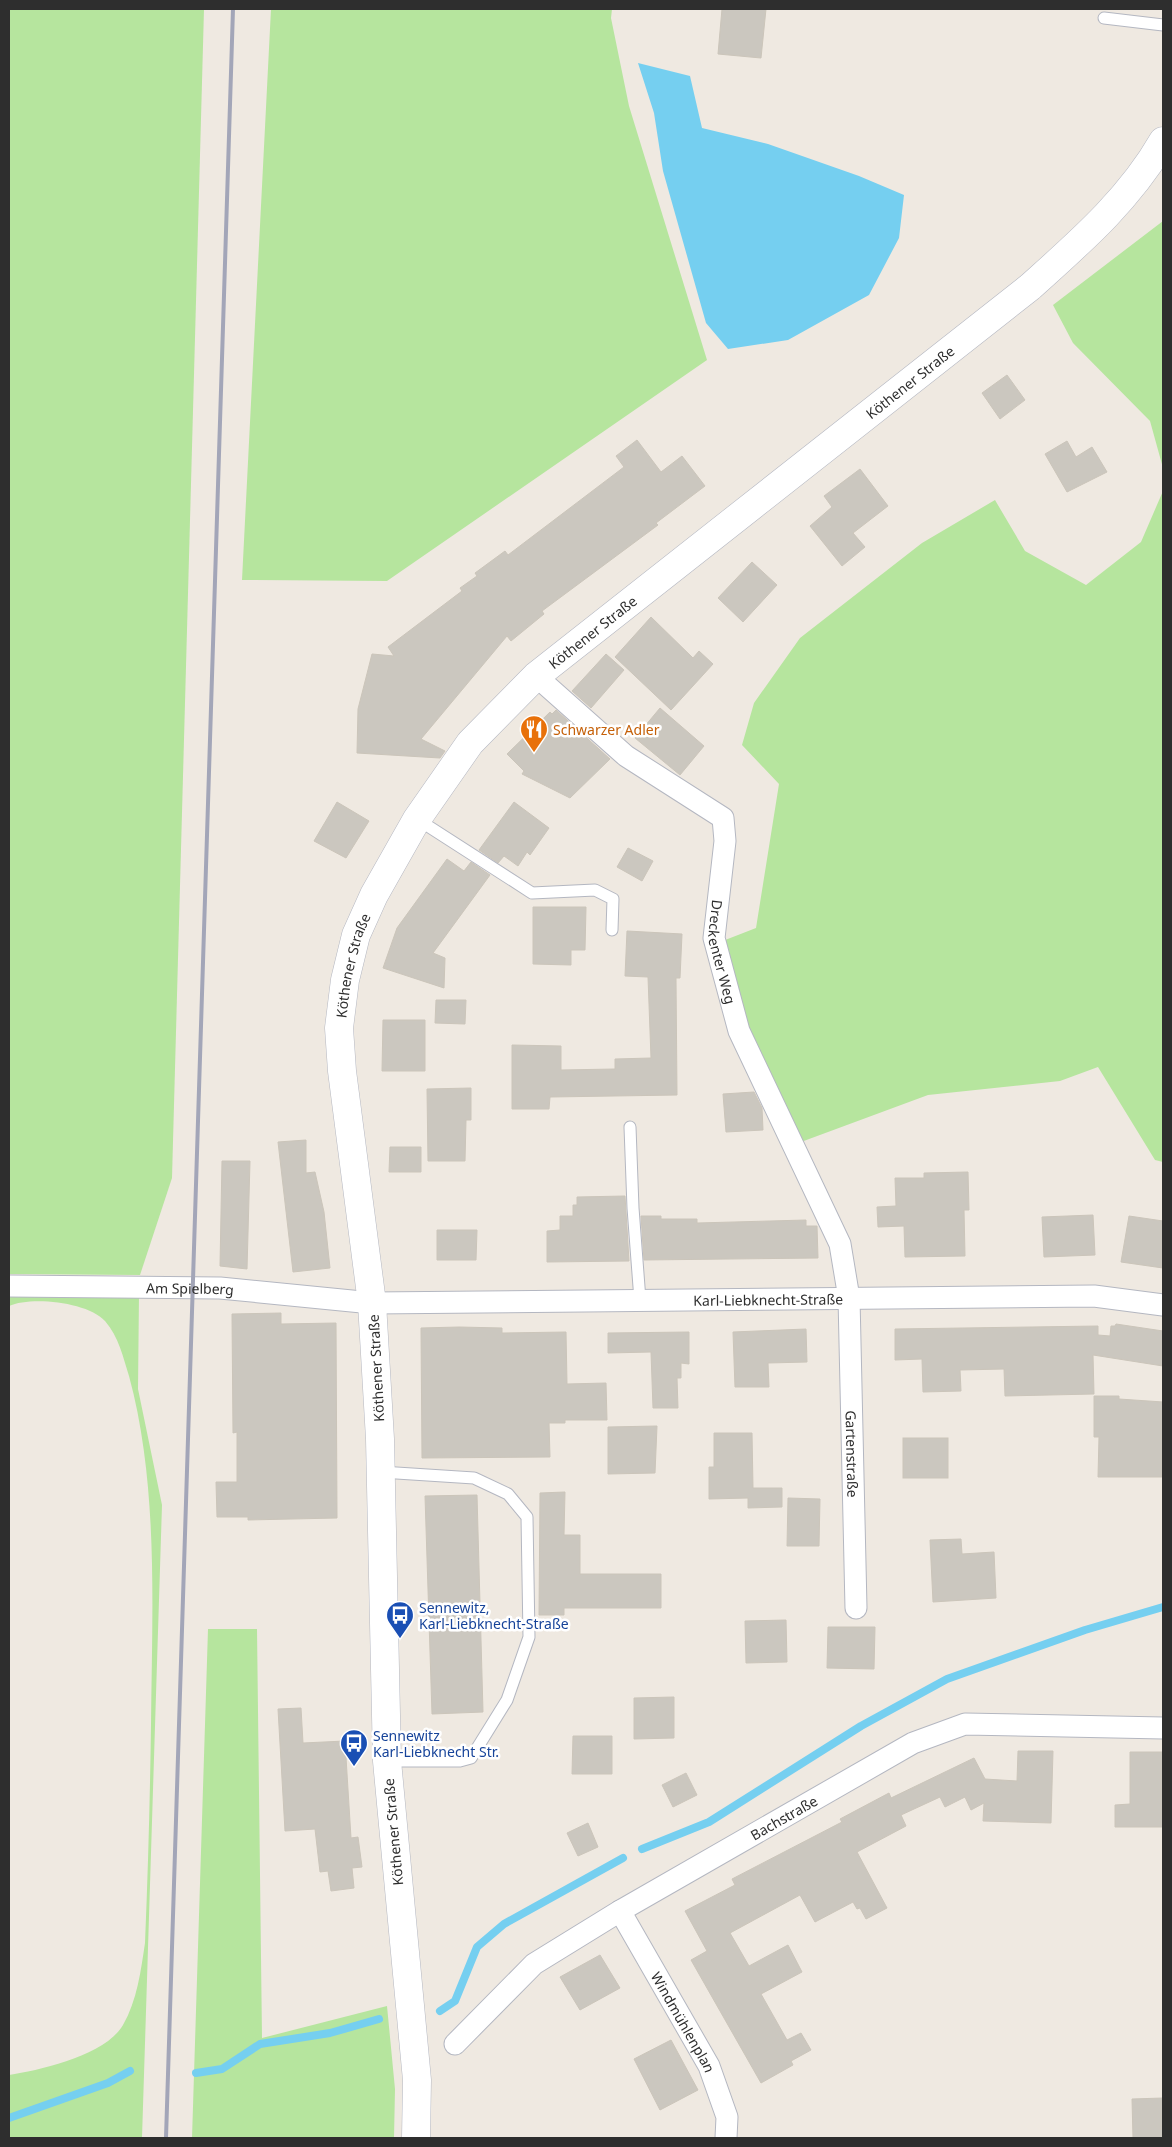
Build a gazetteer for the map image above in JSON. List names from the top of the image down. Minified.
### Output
{"streets":{"main road":["Köthener Straße"],"street":["Dreckenter Weg","Am Spielberg","Karl-Liebknecht-Straße","Gartenstraße","Bachstraße","Windmühlenplan"]},"crossings":[["Köthener Straße","Dreckenter Weg"],["Köthener Straße","Am Spielberg"],["Köthener Straße","Karl-Liebknecht-Straße"],["Dreckenter Weg","Karl-Liebknecht-Straße"],["Dreckenter Weg","Gartenstraße"],["Am Spielberg","Karl-Liebknecht-Straße"],["Karl-Liebknecht-Straße","Gartenstraße"],["Bachstraße","Windmühlenplan"]],"places":{"restaurant":["Schwarzer Adler"],"bus stop":["Sennewitz, Karl-Liebknecht-Straße","Sennewitz Karl-Liebknecht Str."]}}
